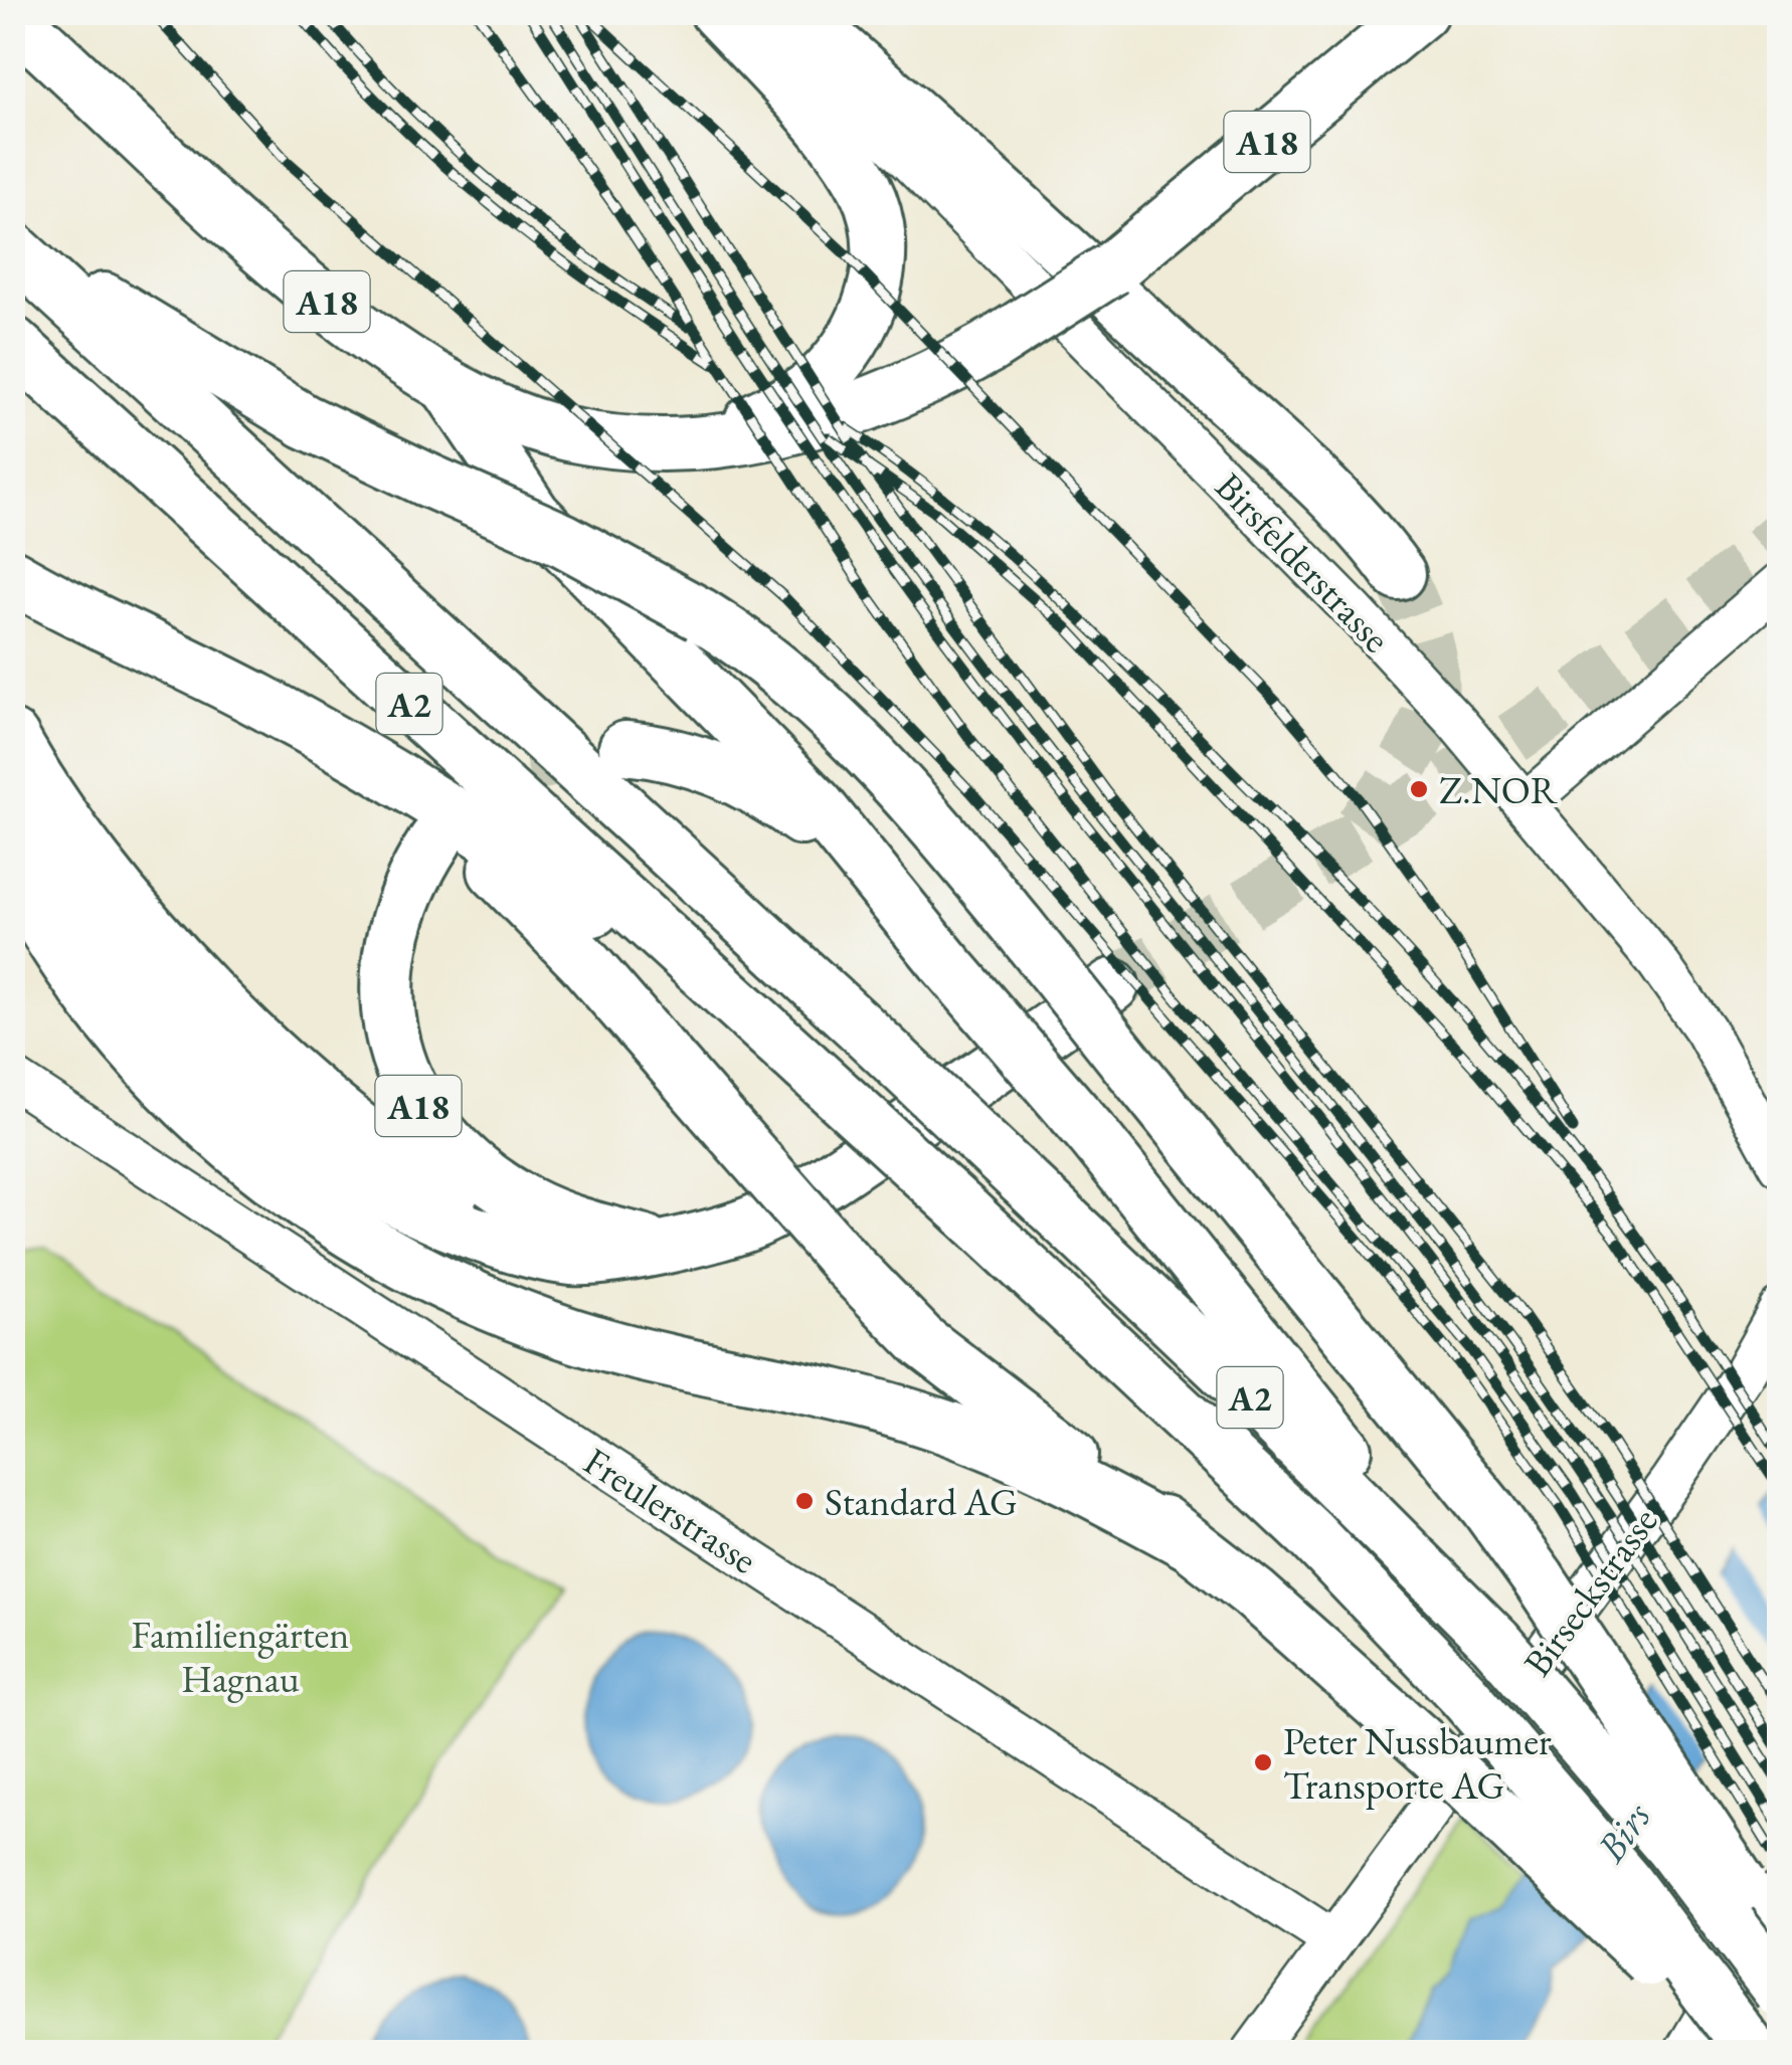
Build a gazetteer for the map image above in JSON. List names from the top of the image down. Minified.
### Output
{"streets":{"highway":["A18","A2"],"main road":["Birsfelderstrasse","Freulerstrasse","Birseckstrasse"]},"crossings":[["A18","A2"],["Freulerstrasse","Birseckstrasse"]],"water":["Birs"],"parks":["Familiengärten Hagnau"],"places":["Z.NOR","Standard AG","Peter Nussbaumer Transporte AG"]}
